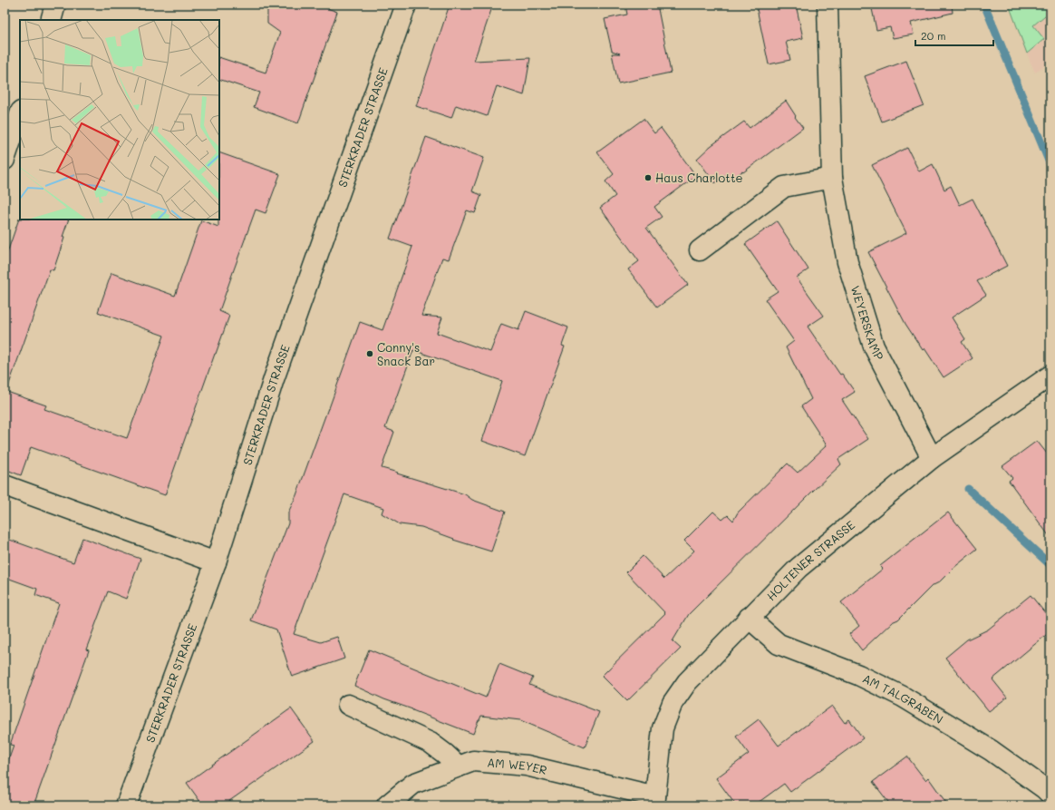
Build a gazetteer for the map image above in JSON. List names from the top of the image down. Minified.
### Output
{"streets":{"street":["STERKRADER STRASSE","WEYERSKAMP","HOLTENER STRASSE","AM TALGRABEN","AM WEYER"]},"crossings":[["WEYERSKAMP","HOLTENER STRASSE"],["HOLTENER STRASSE","AM TALGRABEN"],["HOLTENER STRASSE","AM WEYER"]],"places":["Haus Charlotte","Conny's Snack Bar"],"scale_bar":"20 m"}
